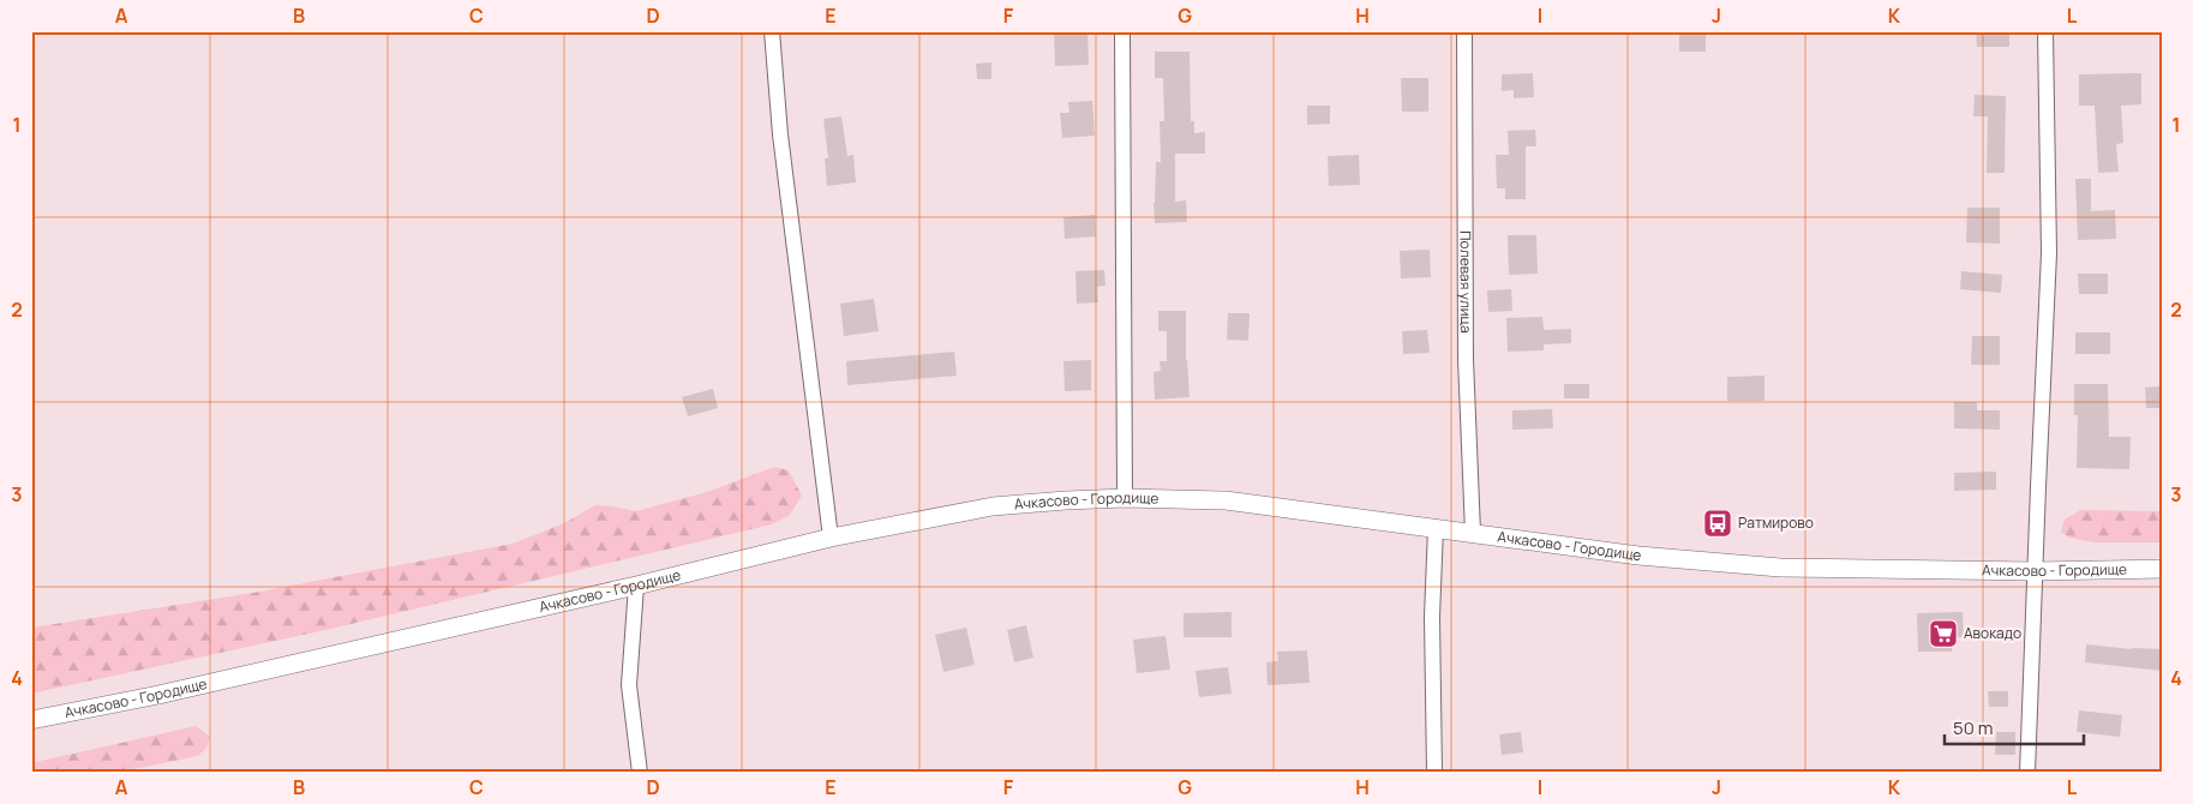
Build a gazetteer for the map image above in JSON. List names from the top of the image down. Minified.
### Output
{"streets":{"street":["Полевая улица","Ачкасово - Городище"]},"crossings":[["Полевая улица","Ачкасово - Городище"]],"places":{"bus stop":["Ратмирово"],"supermarket":["Авокадо"]},"scale_bar":"50 m","grid":{"columns":["A","B","C","D","E","F","G","H","I","J","K","L"],"rows":["1","2","3","4"]}}
